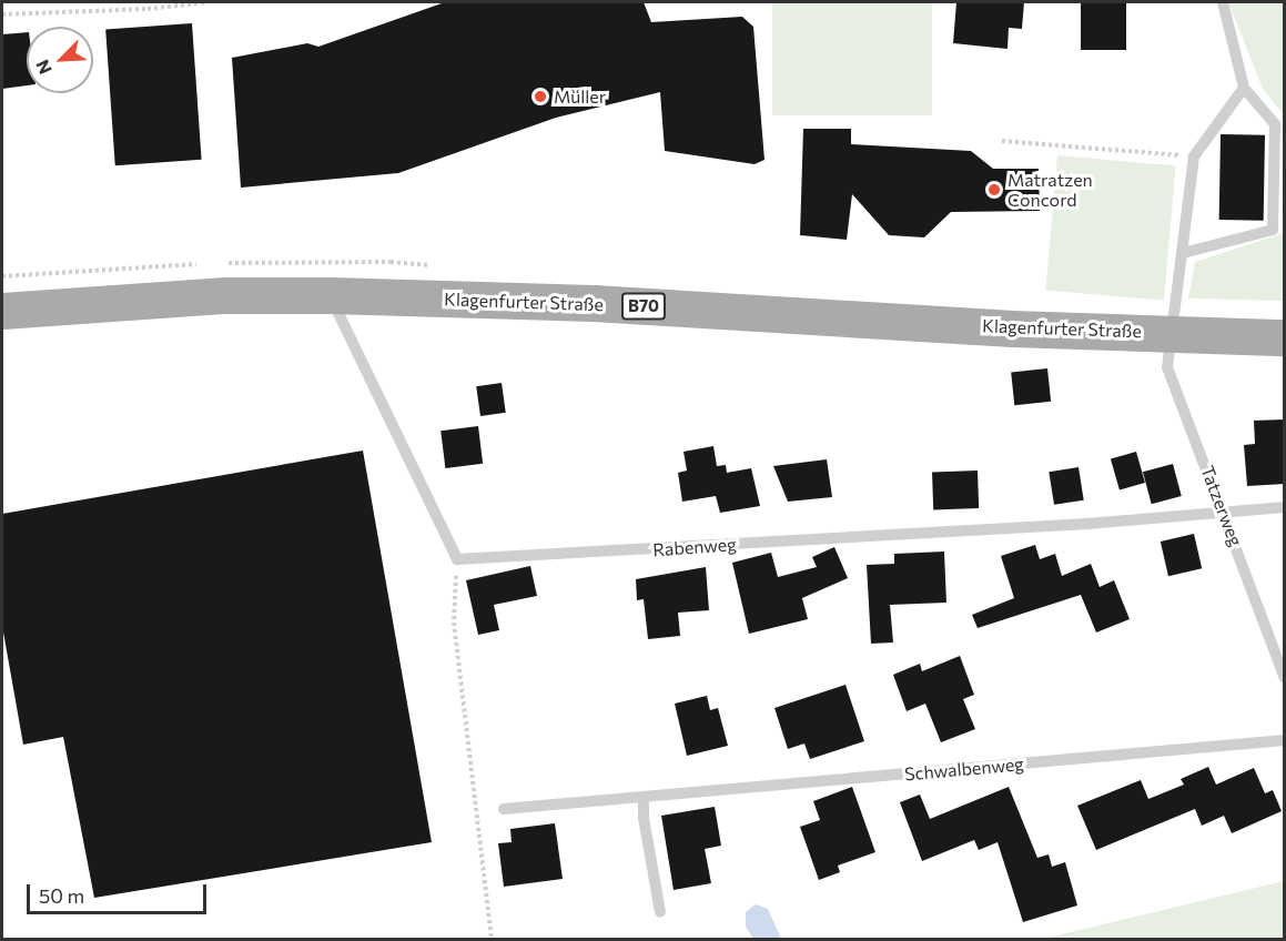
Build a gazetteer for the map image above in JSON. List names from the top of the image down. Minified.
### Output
{"streets":{"main road":["Klagenfurter Straße","B70"],"lane":["Tatzerweg","Rabenweg","Schwalbenweg"]},"crossings":[["Klagenfurter Straße","Tatzerweg"],["Tatzerweg","Rabenweg"]],"places":["Müller","Matratzen Concord"],"scale_bar":"50 m","north":"bottom left"}
